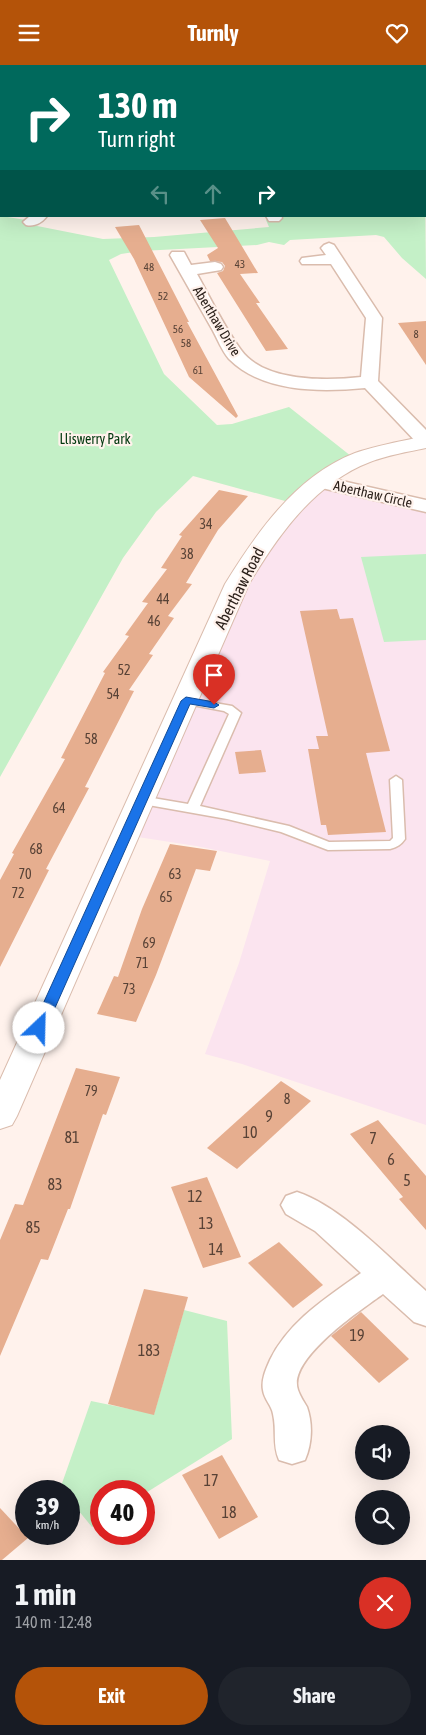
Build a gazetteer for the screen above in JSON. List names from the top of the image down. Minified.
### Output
{"streets":{"street":["Aberthaw Drive","Aberthaw Circle","Aberthaw Road"]},"crossings":[["Aberthaw Circle","Aberthaw Road"]],"parks":["Lliswerry Park"],"house_numbers":["43","48","52","56","8","58","61","34","38","44","46","52","54","58","64","68","70","63","72","65","69","71","73","79","8","9","10","81","7","6","5","83","12","13","85","14","19","183","17","18"],"page":{"header":"Turnly","turn":["130 m","Turn right"],"speed":"39 km/h","limit":"40","heading":["1 min","140 m · 12:48"],"buttons":["Exit","Share"]}}
